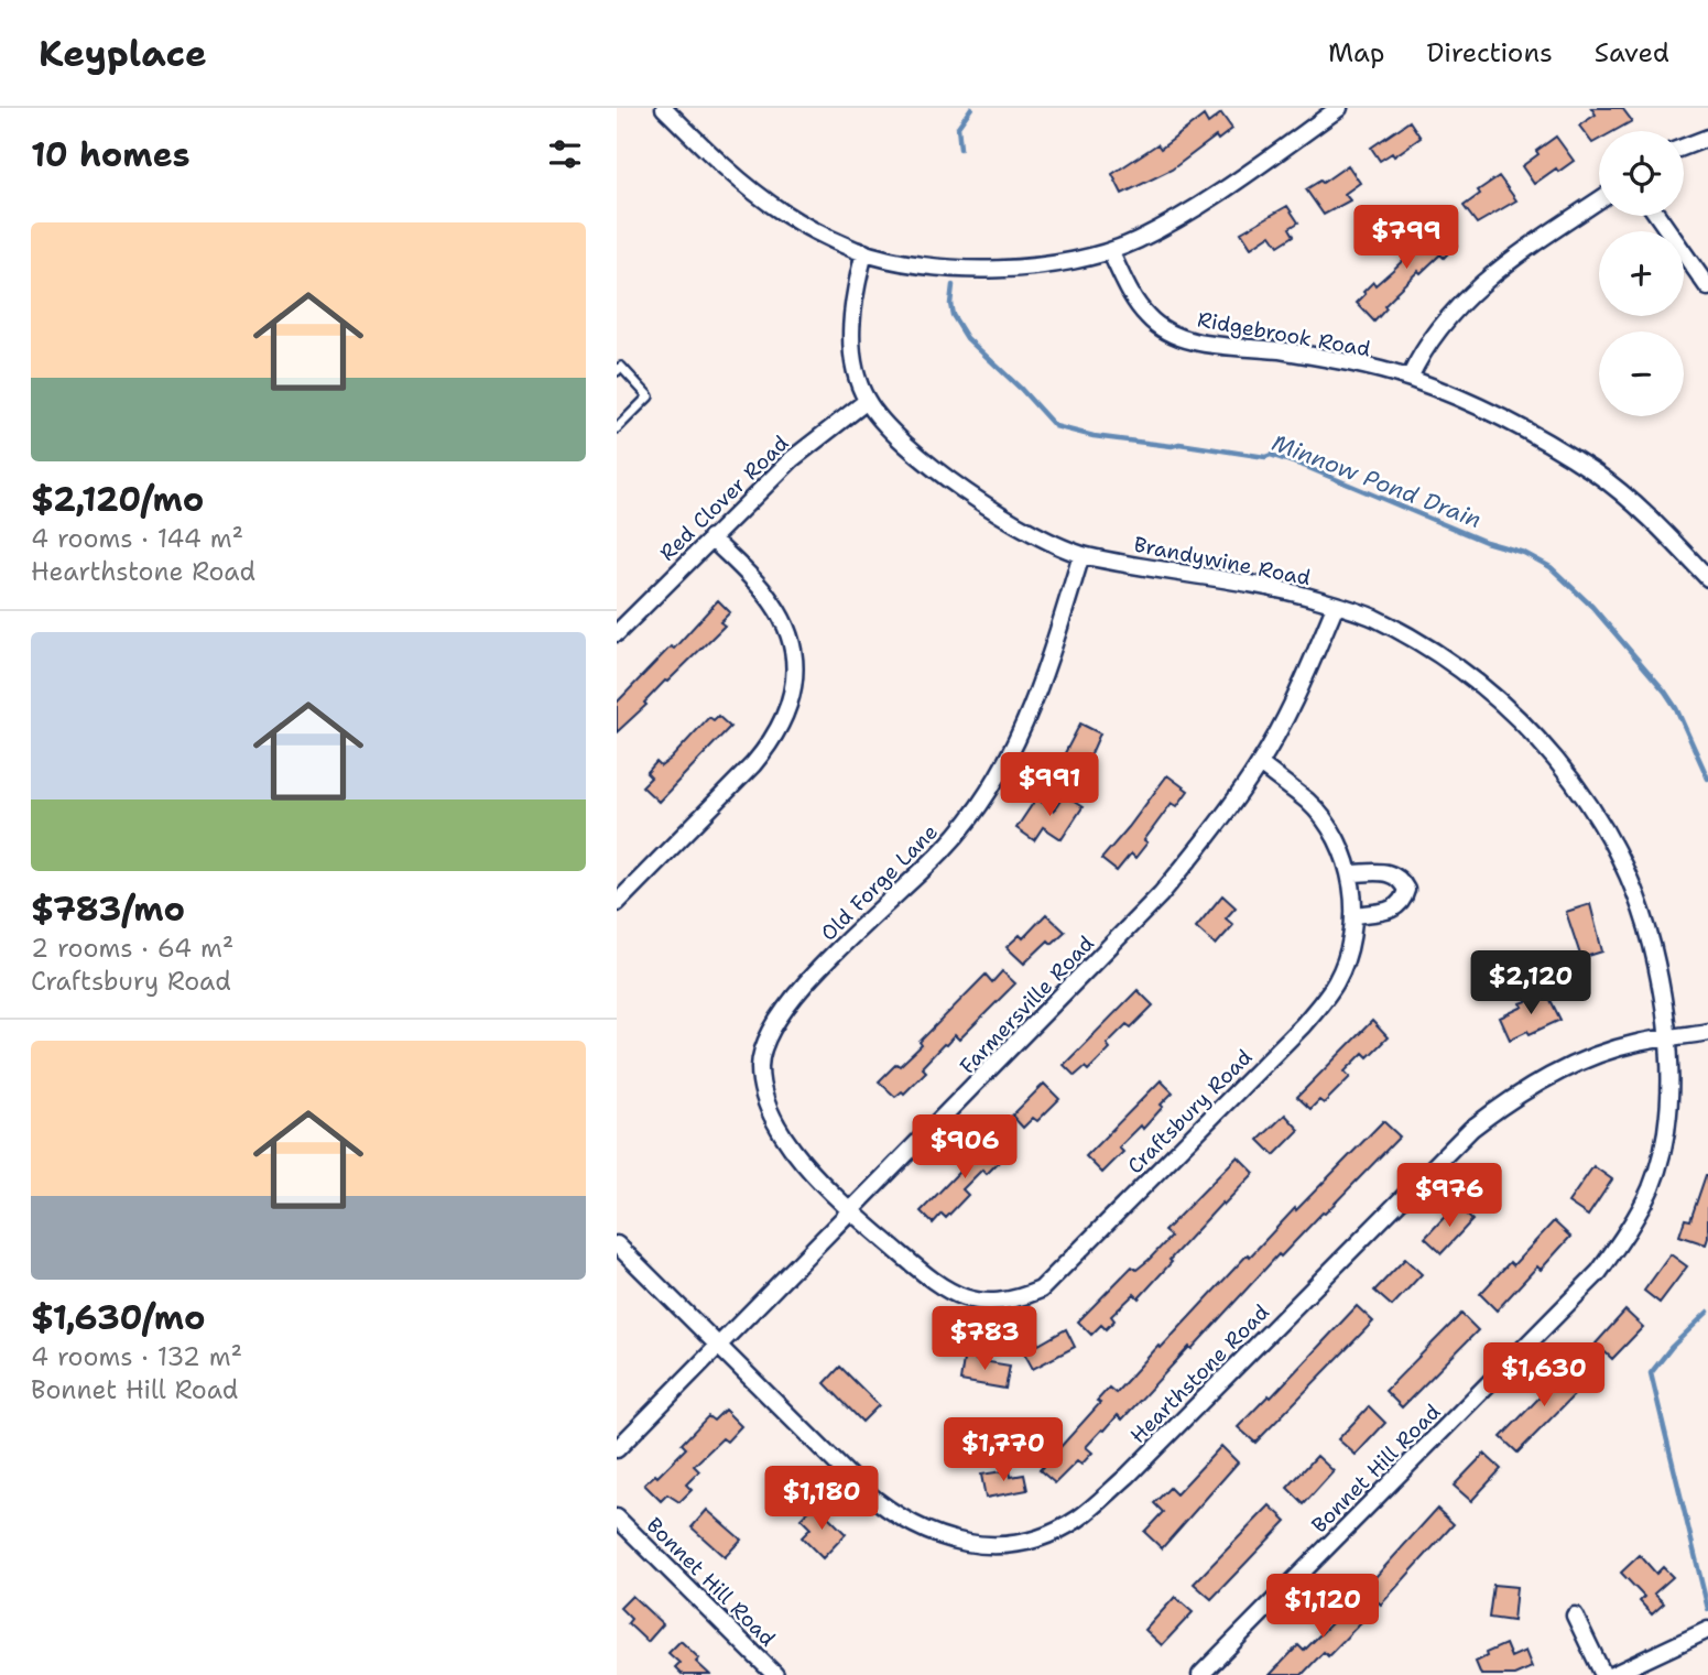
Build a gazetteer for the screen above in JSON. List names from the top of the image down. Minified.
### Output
{"streets":{"street":["Ridgebrook Road","Red Clover Road","Brandywine Road","Old Forge Lane","Farmersville Road","Craftsbury Road","Hearthstone Road","Bonnet Hill Road"]},"crossings":[["Red Clover Road","Brandywine Road"],["Brandywine Road","Old Forge Lane"],["Brandywine Road","Farmersville Road"],["Brandywine Road","Hearthstone Road"],["Brandywine Road","Bonnet Hill Road"],["Old Forge Lane","Farmersville Road"],["Old Forge Lane","Craftsbury Road"],["Farmersville Road","Craftsbury Road"],["Farmersville Road","Hearthstone Road"],["Hearthstone Road","Bonnet Hill Road"]],"water":["Minnow Pond Drain"],"page":{"header":"Keyplace","nav":["Map","Directions","Saved"],"heading":"10 homes","map_buttons":["+","−"],"list":[{"name":"$2,120/mo","note":"4 rooms · 144 m² · Hearthstone Road"},{"name":"$783/mo","note":"2 rooms · 64 m² · Craftsbury Road"},{"name":"$1,630/mo","note":"4 rooms · 132 m² · Bonnet Hill Road"}],"price":["$799","$991","$2,120","$906","$976","$783","$1,630","$1,770","$1,180","$1,120"]}}
